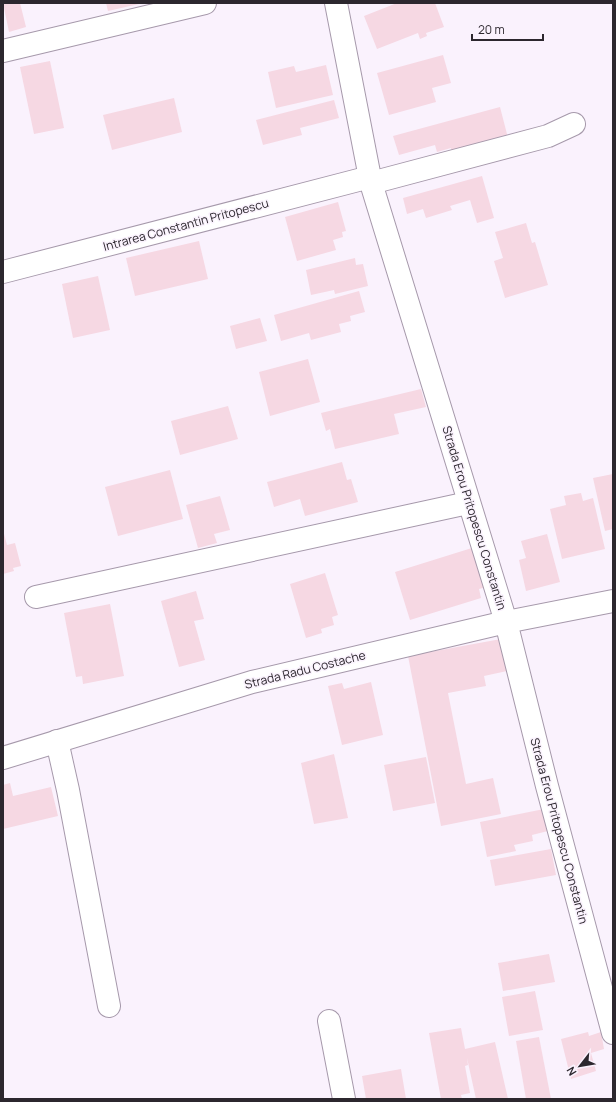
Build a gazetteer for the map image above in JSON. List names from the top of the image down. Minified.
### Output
{"streets":{"street":["Intrarea Constantin Pritopescu","Strada Erou Pritopescu Constantin","Strada Radu Costache"]},"crossings":[["Intrarea Constantin Pritopescu","Strada Erou Pritopescu Constantin"],["Strada Erou Pritopescu Constantin","Strada Radu Costache"]],"scale_bar":"20 m","north":"bottom left"}
